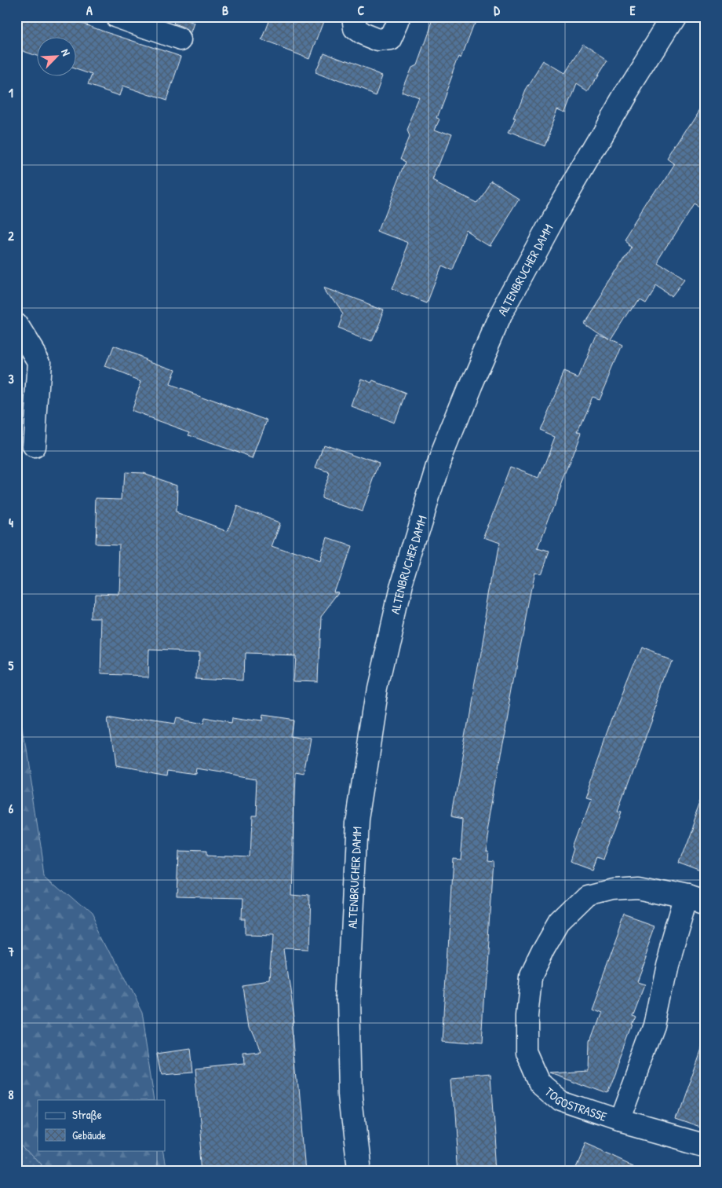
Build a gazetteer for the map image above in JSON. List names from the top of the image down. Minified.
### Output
{"streets":{"main road":["ALTENBRUCHER DAMM","TOGOSTRASSE"]},"legend":["Straße","Gebäude"],"north":"top right","grid":{"columns":["A","B","C","D","E"],"rows":["1","2","3","4","5","6","7","8"]}}
